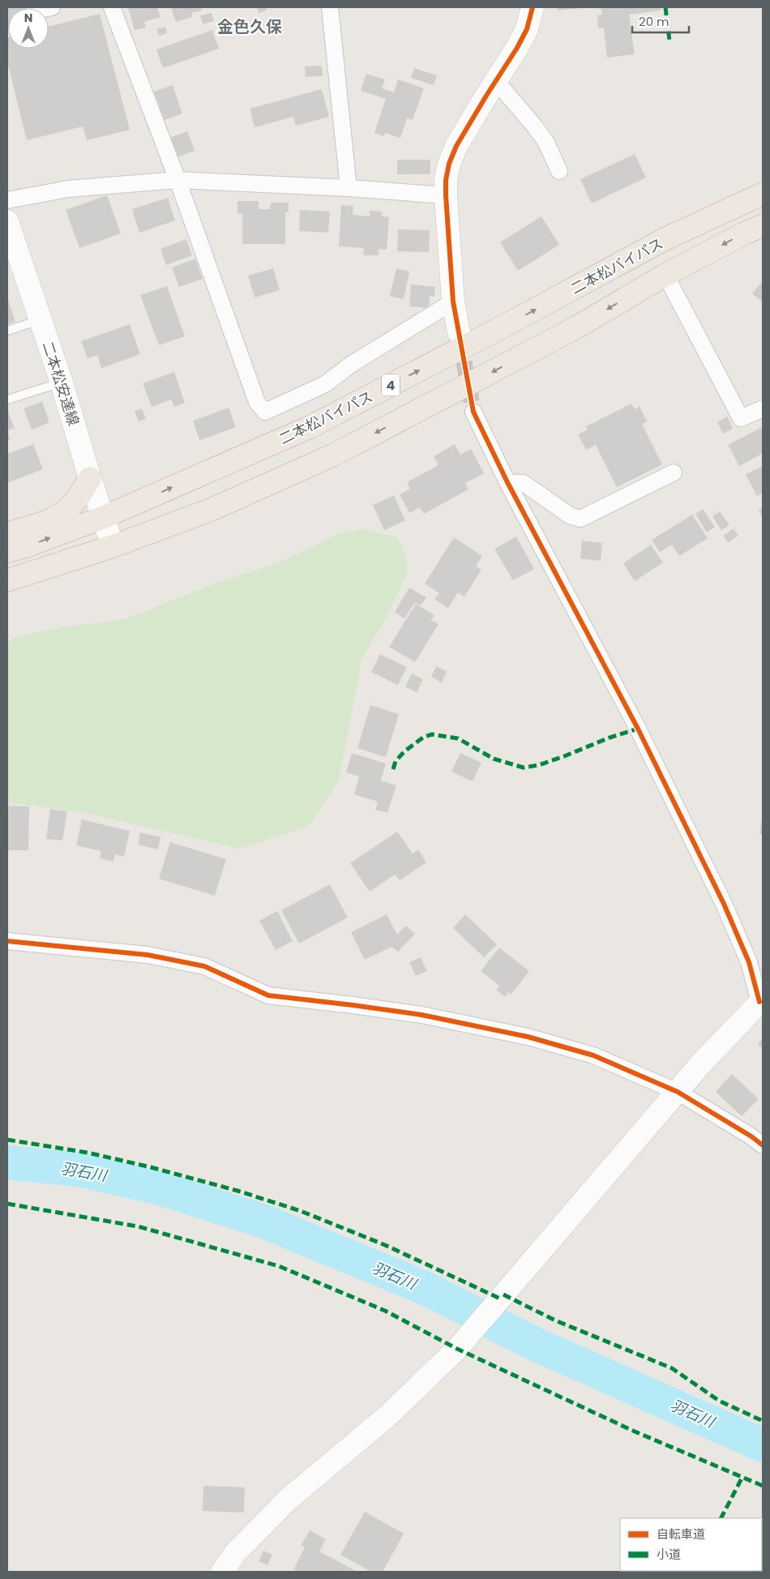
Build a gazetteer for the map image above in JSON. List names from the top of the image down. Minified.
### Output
{"streets":{"highway":["二本松バイパス","4"],"street":["二本松安達線"]},"crossings":[["二本松バイパス","二本松安達線"]],"districts":["金色久保"],"water":["羽石川"],"legend":["自転車道","小道"],"scale_bar":"20 m","north":"top"}
